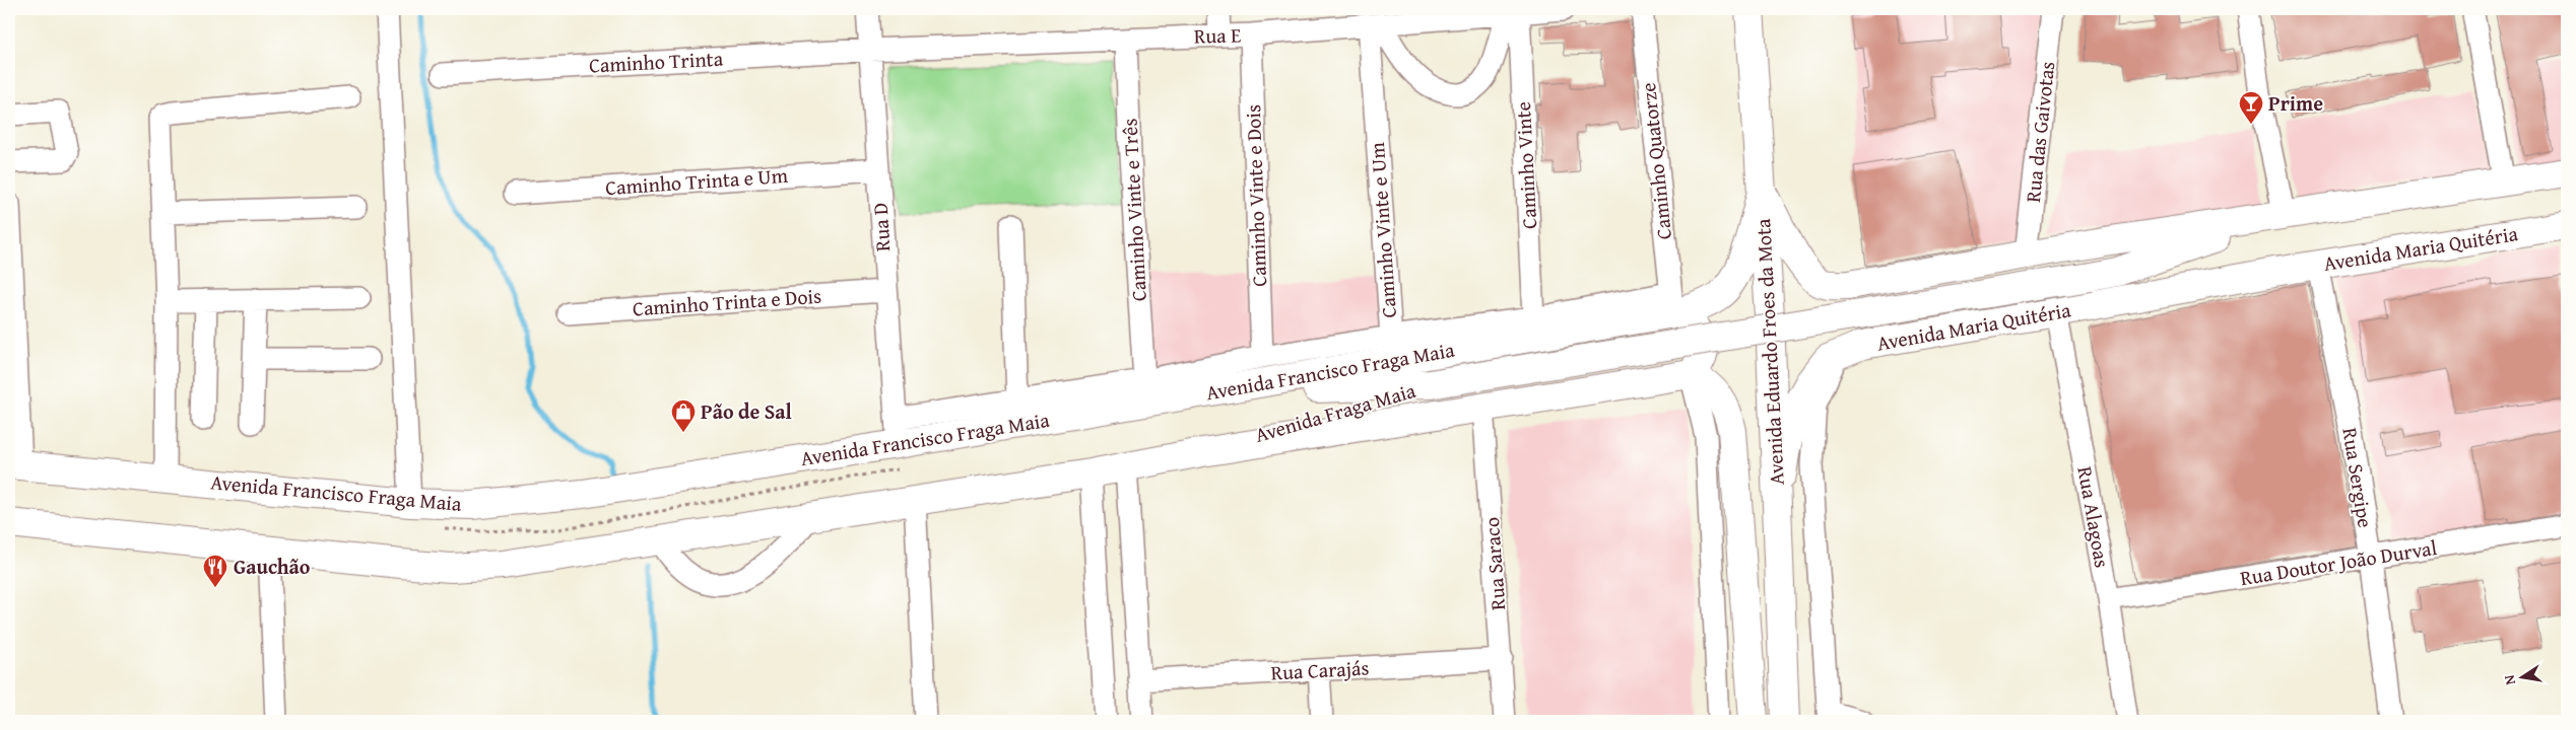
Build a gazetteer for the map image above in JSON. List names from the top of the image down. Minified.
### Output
{"streets":{"main road":["Avenida Maria Quitéria","Avenida Eduardo Froes da Mota","Avenida Francisco Fraga Maia","Avenida Fraga Maia"],"street":["Rua E","Caminho Trinta","Rua das Gaivotas","Caminho Quatorze","Caminho Vinte","Caminho Trinta e Um","Caminho Vinte e Dois","Caminho Vinte e Três","Rua D","Caminho Vinte e Um","Caminho Trinta e Dois","Rua Sergipe","Rua Alagoas","Rua Doutor João Durval","Rua Saraco","Rua Carajás"]},"crossings":[["Rua E","Caminho Trinta"],["Rua E","Caminho Vinte"],["Rua E","Caminho Vinte e Dois"],["Rua E","Caminho Vinte e Três"],["Rua E","Rua D"],["Rua E","Caminho Vinte e Um"],["Caminho Trinta","Rua D"],["Caminho Quatorze","Caminho Vinte e Um"],["Caminho Quatorze","Avenida Francisco Fraga Maia"],["Caminho Vinte","Caminho Vinte e Um"],["Caminho Trinta e Um","Rua D"],["Rua D","Caminho Trinta e Dois"],["Rua D","Avenida Francisco Fraga Maia"],["Caminho Vinte e Um","Avenida Francisco Fraga Maia"],["Avenida Maria Quitéria","Avenida Eduardo Froes da Mota"],["Avenida Maria Quitéria","Rua Sergipe"],["Avenida Maria Quitéria","Rua Alagoas"],["Avenida Eduardo Froes da Mota","Avenida Francisco Fraga Maia"],["Avenida Francisco Fraga Maia","Avenida Fraga Maia"],["Rua Sergipe","Rua Doutor João Durval"],["Rua Alagoas","Rua Doutor João Durval"],["Rua Saraco","Rua Carajás"]],"places":{"bar":["Prime"],"shop":["Pão de Sal"],"restaurant":["Gauchão"]},"north":"left"}
